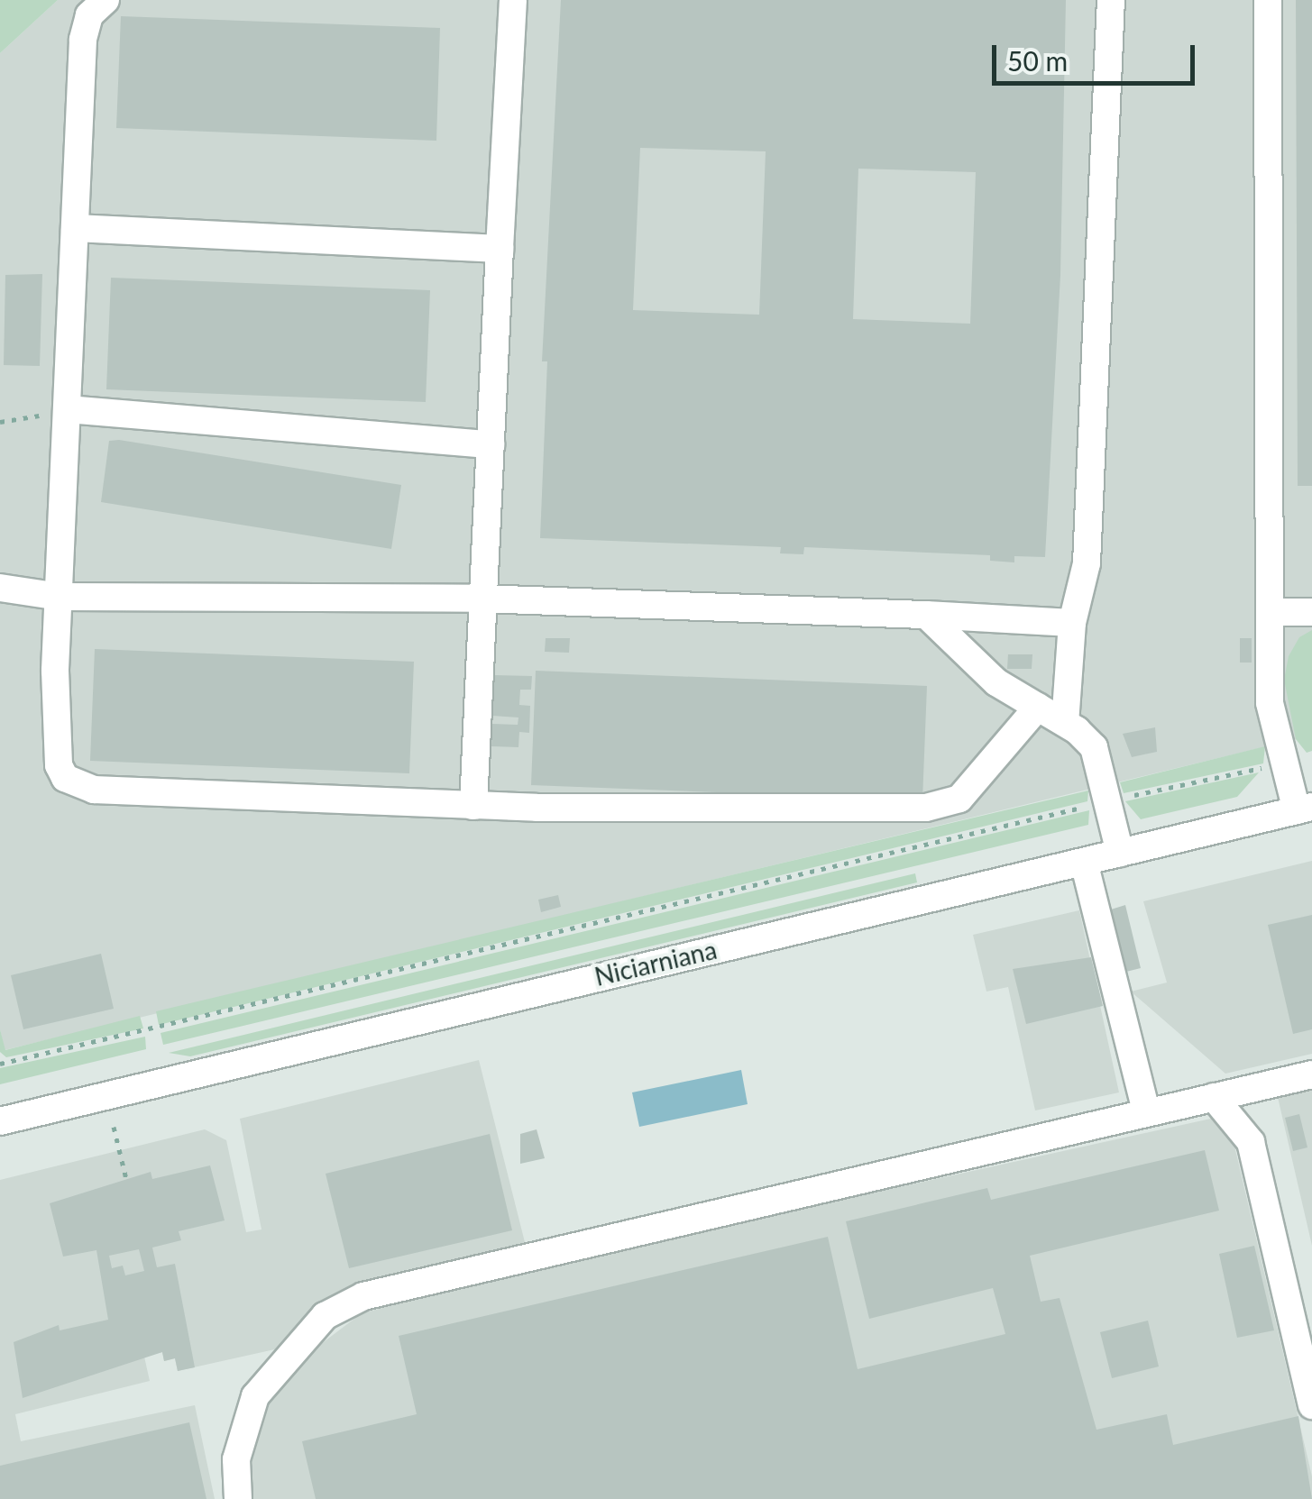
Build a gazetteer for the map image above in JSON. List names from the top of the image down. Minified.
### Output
{"streets":{"street":["Niciarniana"]},"scale_bar":"50 m"}
